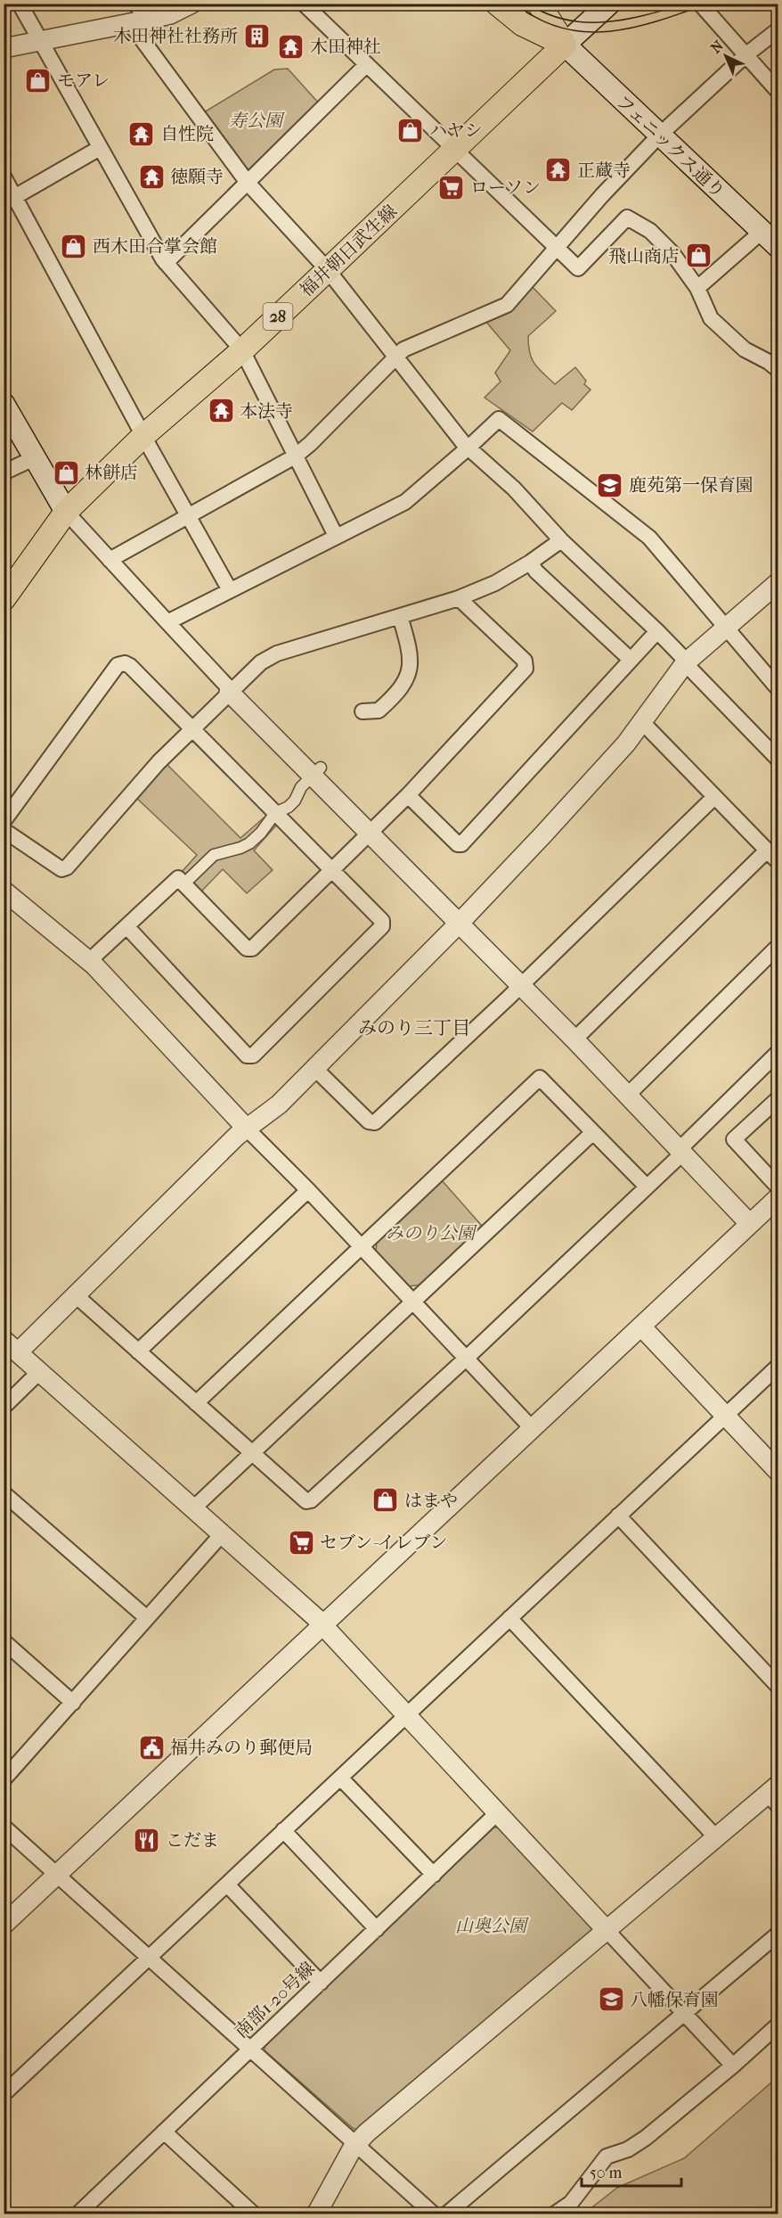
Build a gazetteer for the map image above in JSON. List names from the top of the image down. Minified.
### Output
{"streets":{"main road":["フェニックス通り","福井朝日武生線","28"],"street":["南部1-20号線"]},"crossings":[["フェニックス通り","福井朝日武生線"]],"districts":["みのり三丁目"],"parks":["寿公園","みのり公園","山奥公園"],"places":{"building":["木田神社社務所"],"temple":["木田神社","自性院","正蔵寺","徳願寺","本法寺"],"shop":["モアレ","ハヤシ","西木田合掌会館","飛山商店","林餅店","はまや"],"supermarket":["ローソン","セブン-イレブン"],"school or university":["鹿苑第一保育園","八幡保育園"],"public building":["福井みのり郵便局"],"restaurant":["こだま"]},"scale_bar":"50 m","north":"top left"}
